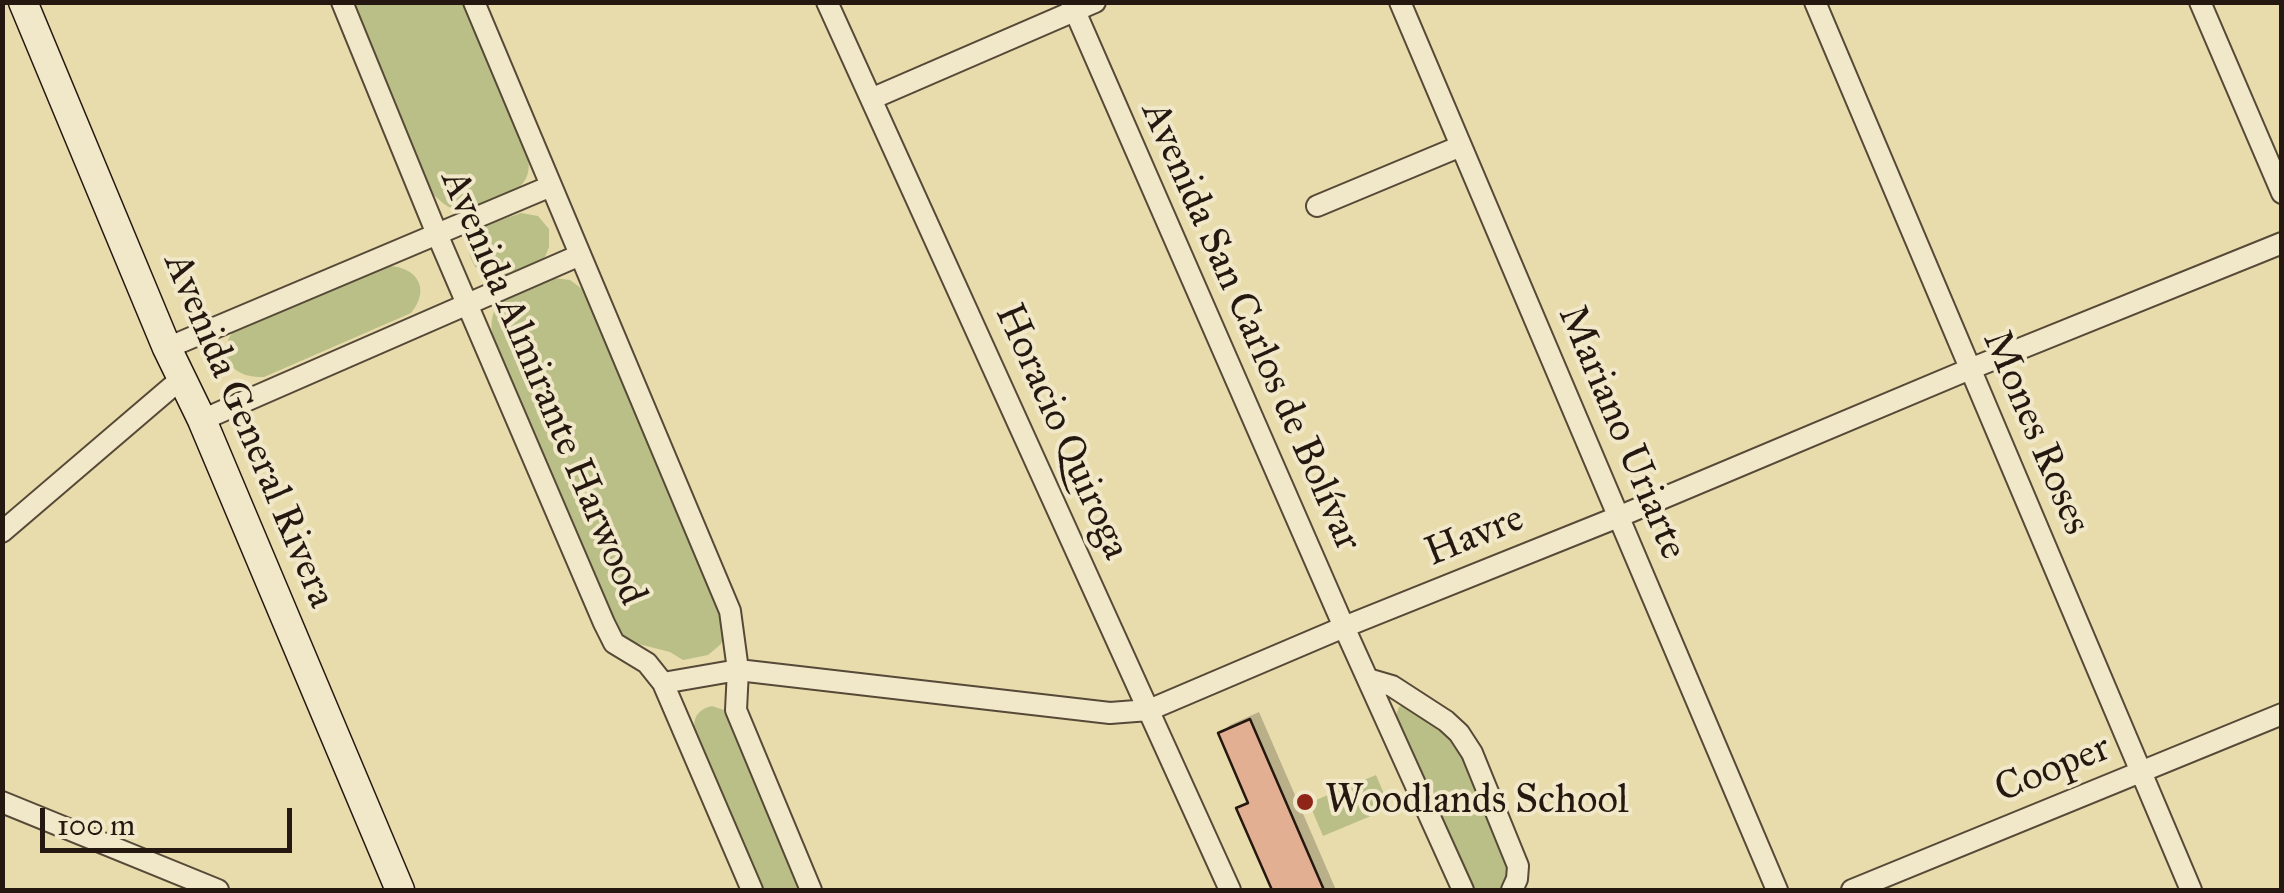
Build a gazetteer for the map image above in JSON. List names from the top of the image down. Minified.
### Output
{"streets":{"main road":["Avenida General Rivera"],"street":["Avenida San Carlos de Bolívar","Avenida Almirante Harwood","Horacio Quiroga","Mariano Uriarte","Mones Roses","Havre","Cooper"]},"crossings":[["Avenida San Carlos de Bolívar","Havre"],["Avenida Almirante Harwood","Havre"],["Horacio Quiroga","Havre"],["Mariano Uriarte","Havre"],["Mones Roses","Havre"],["Mones Roses","Cooper"]],"places":["Woodlands School"],"scale_bar":"100 m"}
